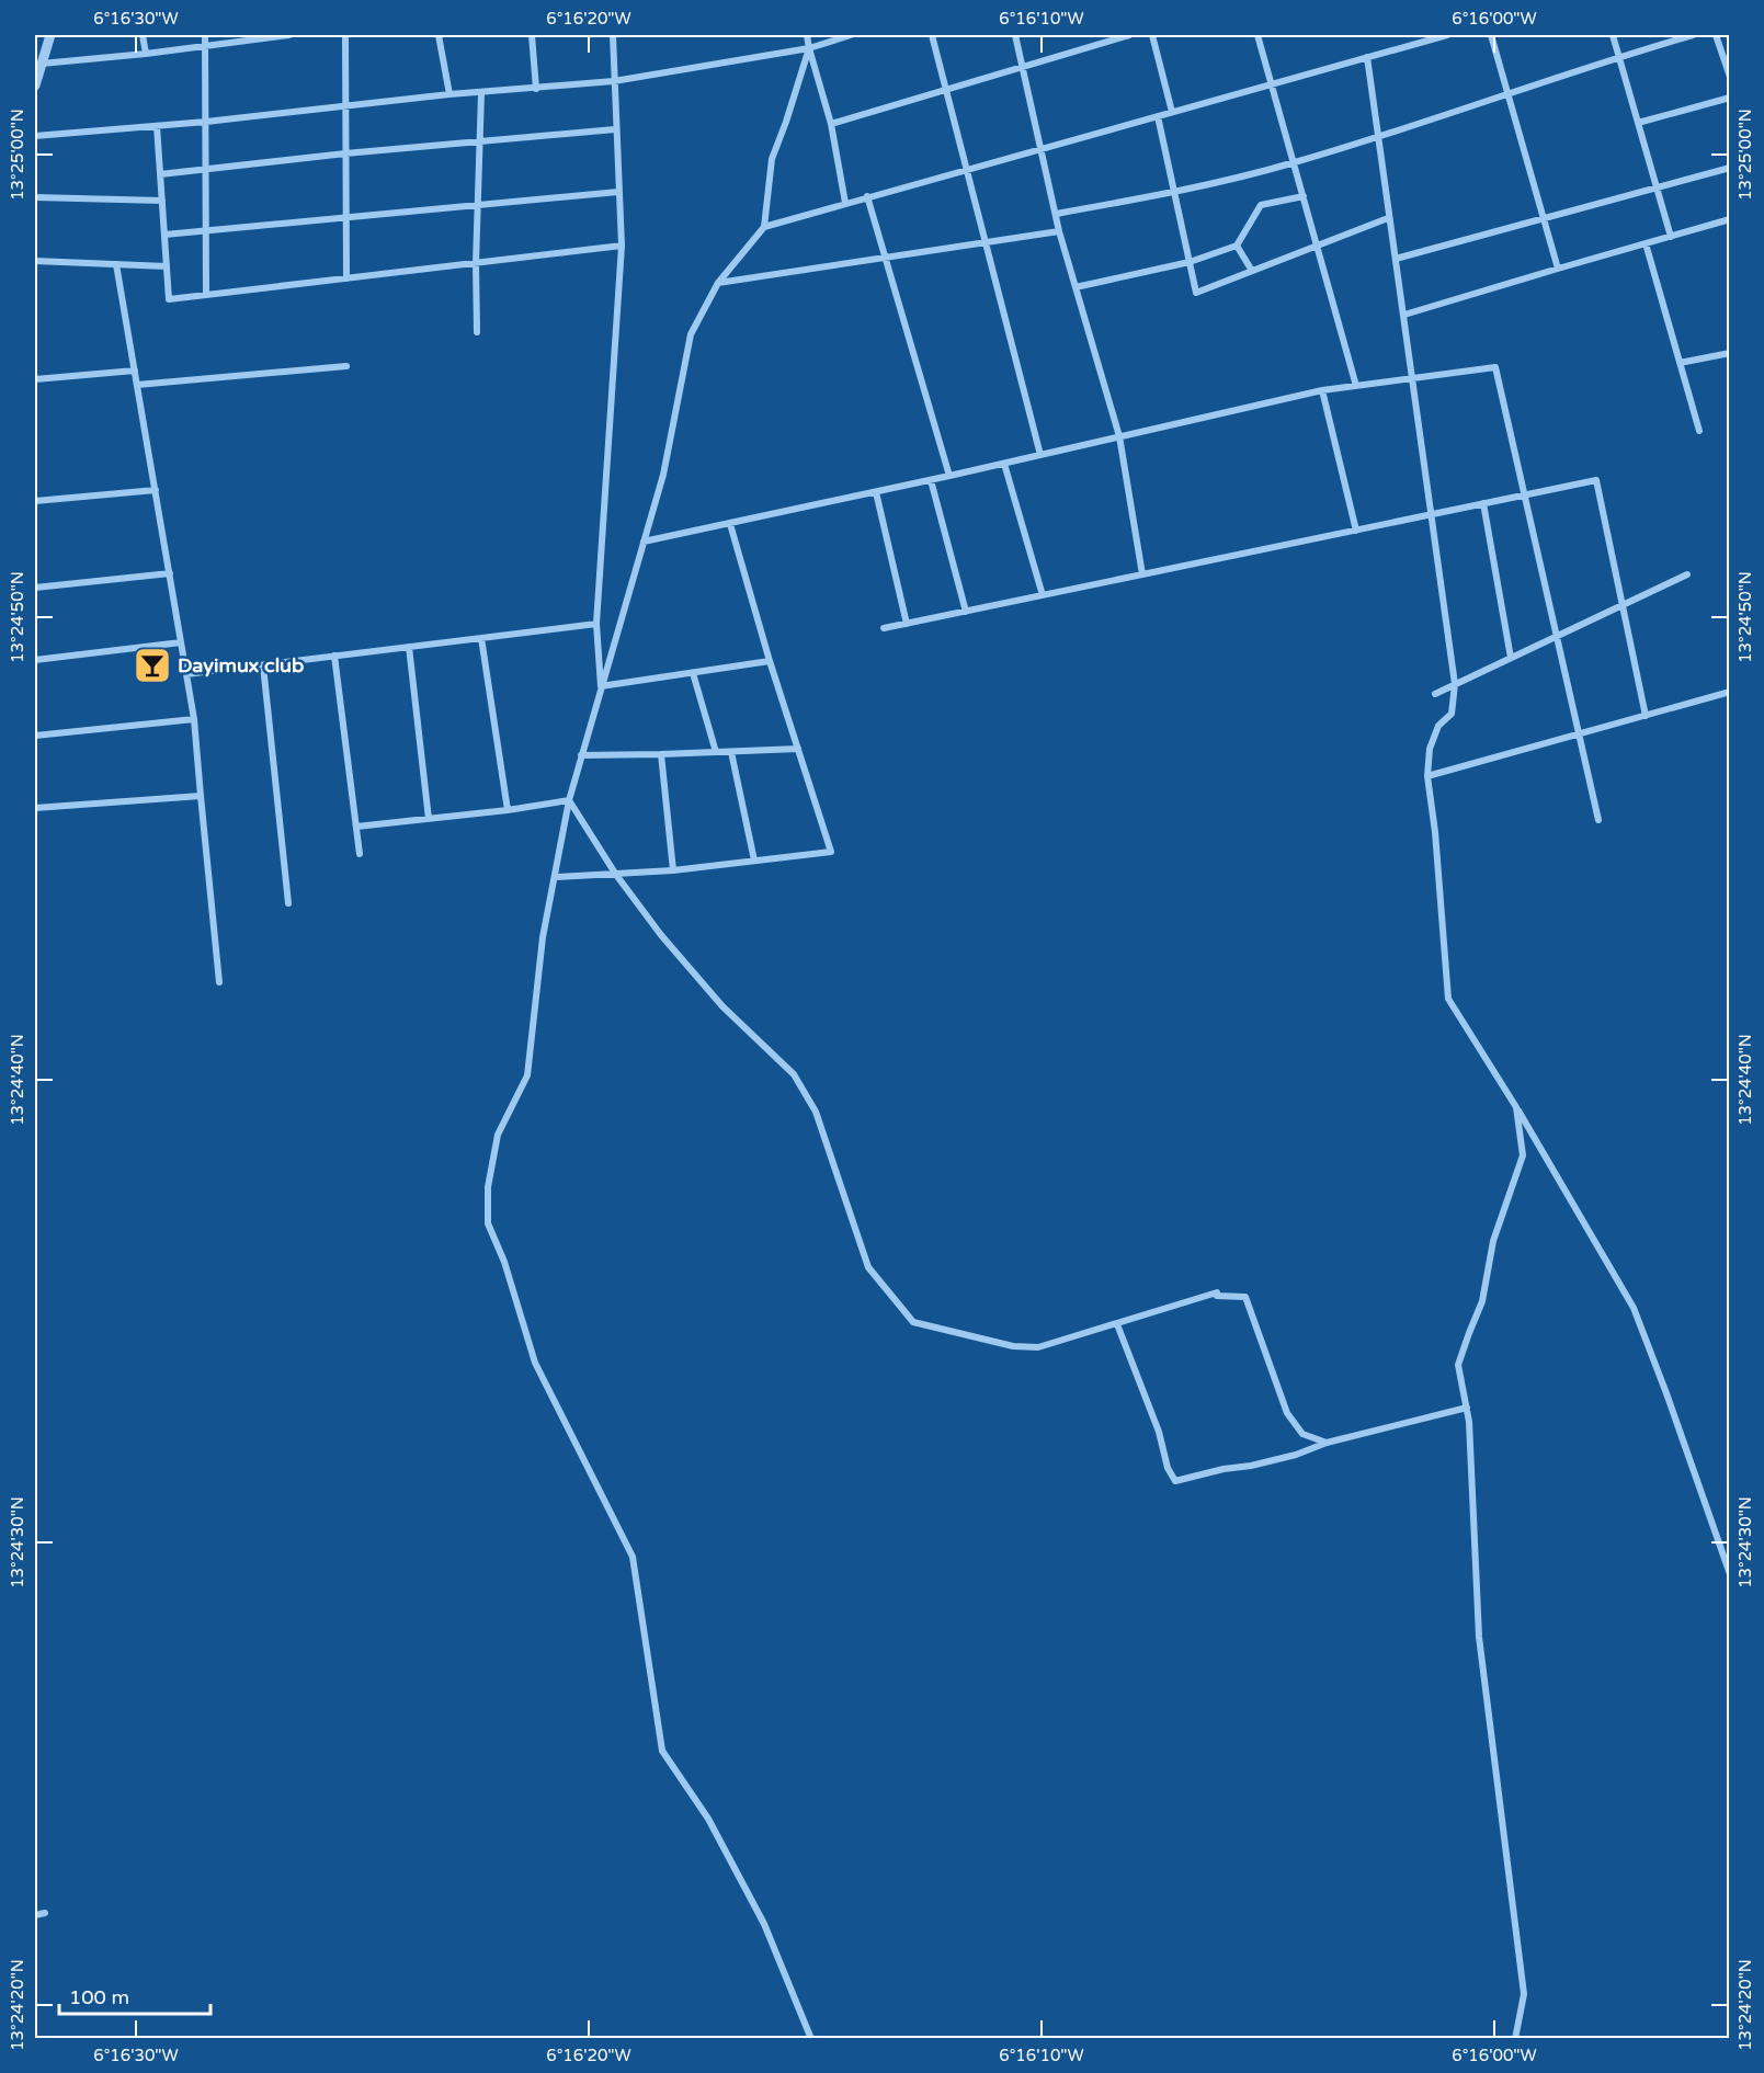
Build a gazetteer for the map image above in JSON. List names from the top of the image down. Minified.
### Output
{"places":{"bar":["Dayimux club"]},"scale_bar":"100 m","coordinates":["6°16'30\"W","6°16'20\"W","6°16'10\"W","6°16'00\"W","13°25'00\"N","13°24'50\"N","13°24'40\"N","13°24'30\"N","13°24'20\"N"]}
